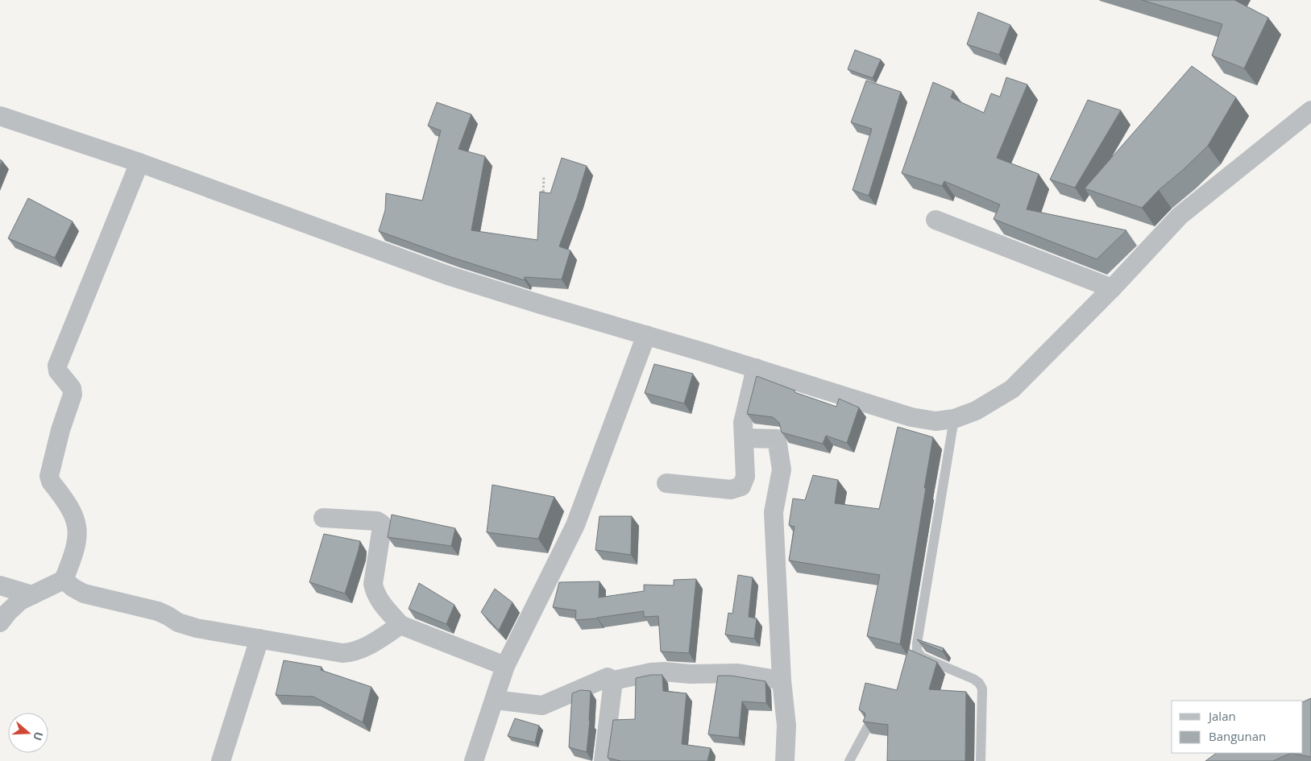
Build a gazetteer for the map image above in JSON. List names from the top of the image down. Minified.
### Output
{"legend":["Jalan","Bangunan"],"north":"right"}
